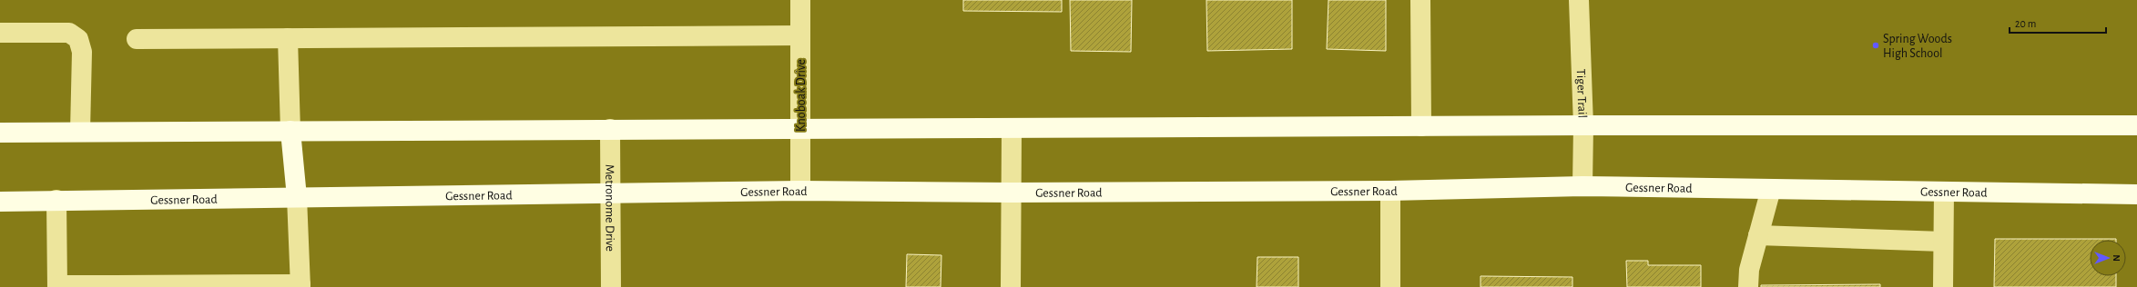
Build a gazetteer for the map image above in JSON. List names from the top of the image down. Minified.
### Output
{"streets":{"main road":["Gessner Road"],"street":["Tiger Trail","Knoboak Drive","Metronome Drive"]},"crossings":[["Tiger Trail","Gessner Road"],["Knoboak Drive","Gessner Road"],["Gessner Road","Metronome Drive"]],"places":["Spring Woods High School"],"scale_bar":"20 m","north":"right"}
